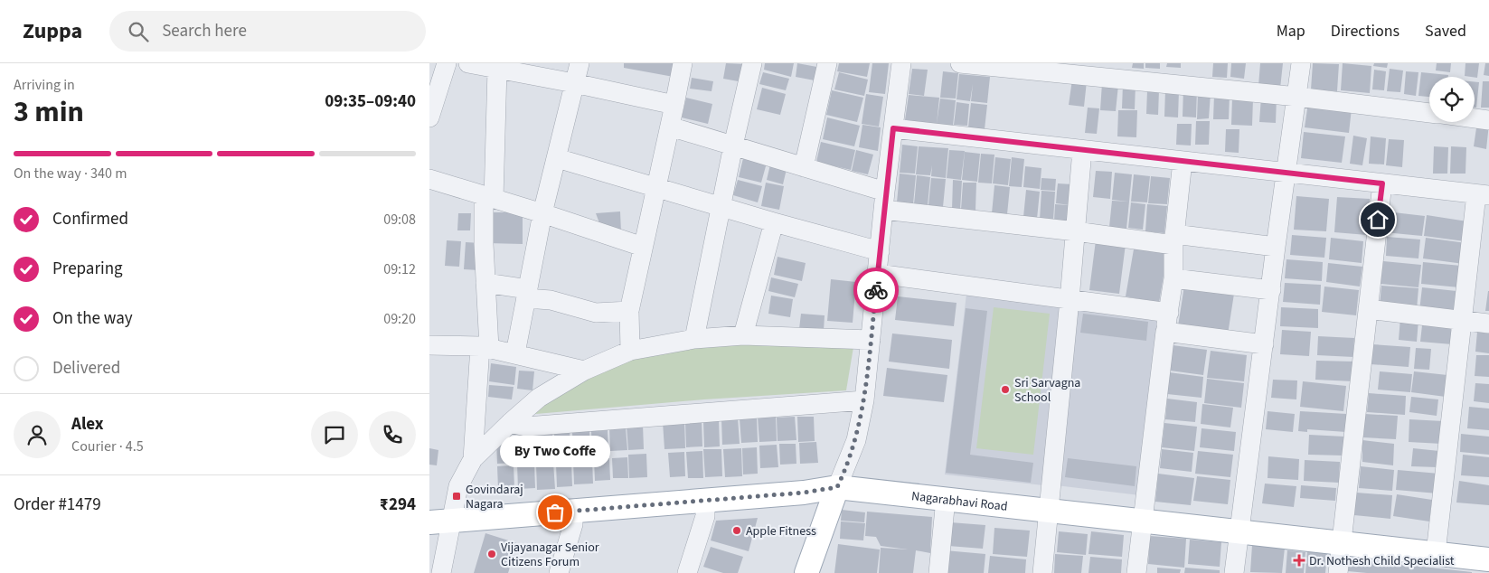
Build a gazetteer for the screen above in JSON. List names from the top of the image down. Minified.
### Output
{"streets":{"main road":["Nagarabhavi Road"]},"places":{"other":["Sri Sarvagna School","By Two Coffe","Apple Fitness","Vijayanagar Senior Citizens Forum"],"transit":["Govindaraj Nagara"],"health":["Dr. Nothesh Child Specialist"]},"page":{"header":"Zuppa","search":"Search here","nav":["Map","Directions","Saved"],"heading":["3 min","Arriving in","09:35–09:40"],"panel":["Alex","Courier · 4.5","Order #1479","₹294"],"bar":"On the way · 340 m","list":[["Confirmed","09:08"],["Preparing","09:12"],["On the way","09:20"],"Delivered"],"bubble":"By Two Coffe"}}
